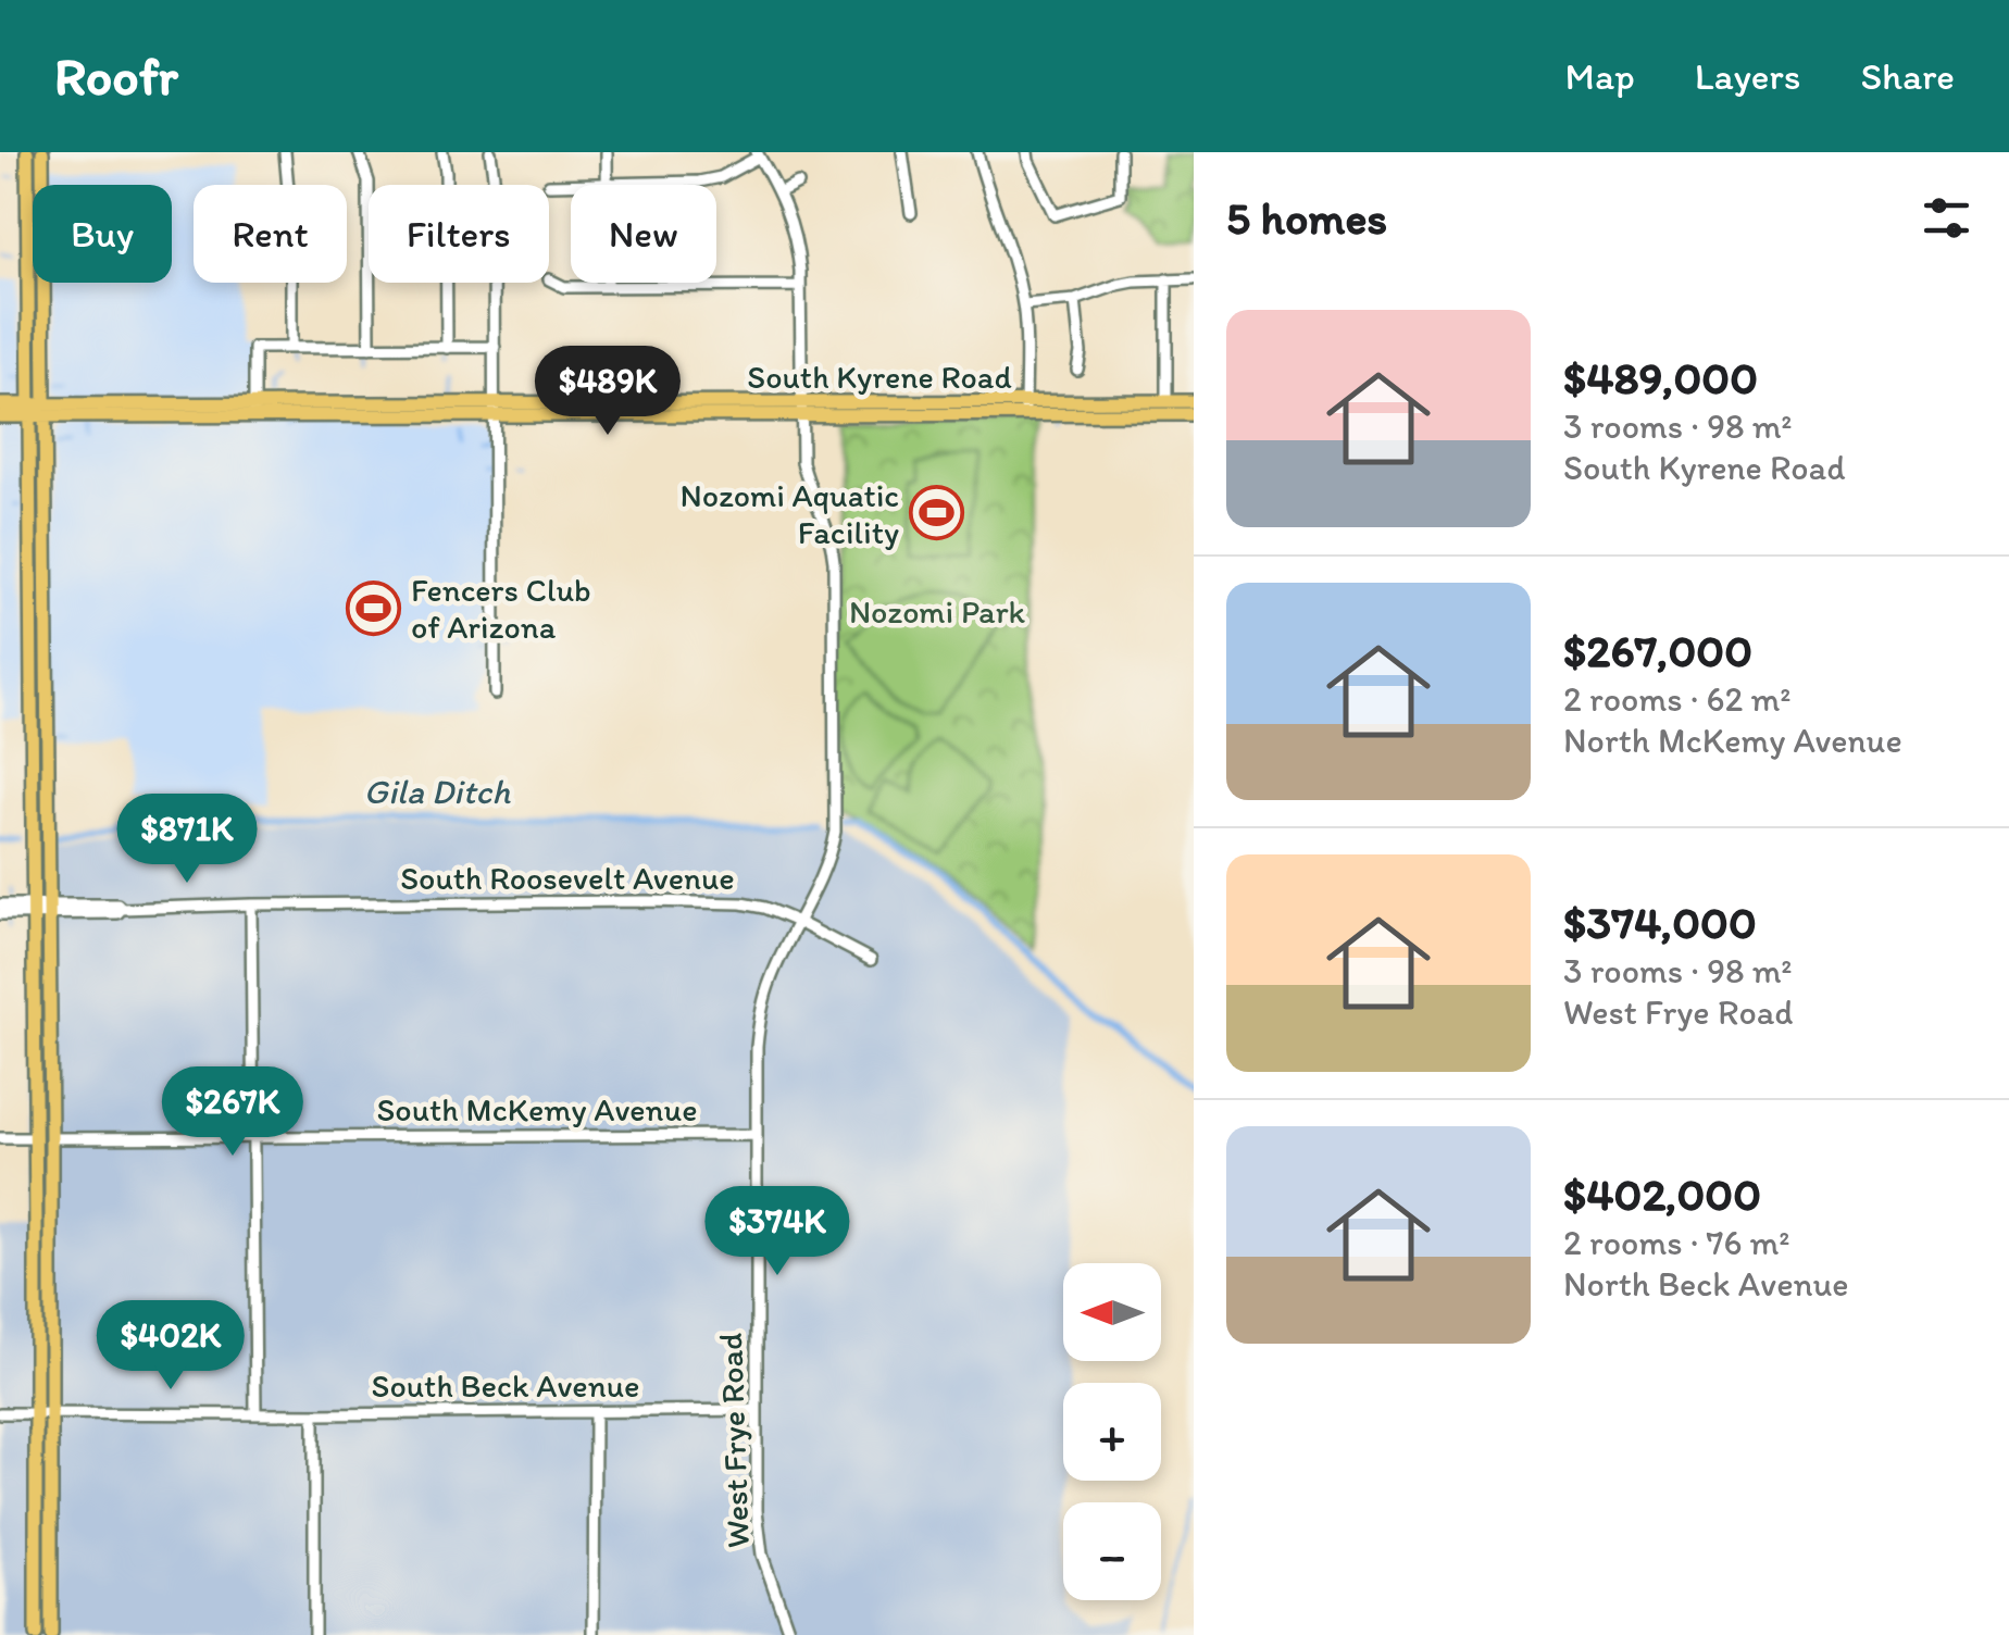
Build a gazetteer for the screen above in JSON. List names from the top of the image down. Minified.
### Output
{"streets":{"main road":["South Kyrene Road"],"street":["South Roosevelt Avenue","South McKemy Avenue","South Beck Avenue","West Frye Road"]},"crossings":[["South Kyrene Road","West Frye Road"],["South Roosevelt Avenue","West Frye Road"],["South McKemy Avenue","West Frye Road"],["South Beck Avenue","West Frye Road"]],"water":["Gila Ditch"],"parks":["Nozomi Park"],"places":{"sports":["Nozomi Aquatic Facility","Fencers Club of Arizona"]},"north":"left","page":{"header":"Roofr","nav":["Map","Layers","Share"],"heading":"5 homes","chip":["Buy","Rent","Filters","New"],"list":[{"name":"$489,000","note":"3 rooms · 98 m² · South Kyrene Road"},{"name":"$267,000","note":"2 rooms · 62 m² · North McKemy Avenue"},{"name":"$374,000","note":"3 rooms · 98 m² · West Frye Road"},{"name":"$402,000","note":"2 rooms · 76 m² · North Beck Avenue"}],"price":["$489K","$871K","$267K","$374K","$402K"],"map_buttons":["+","−"]}}
